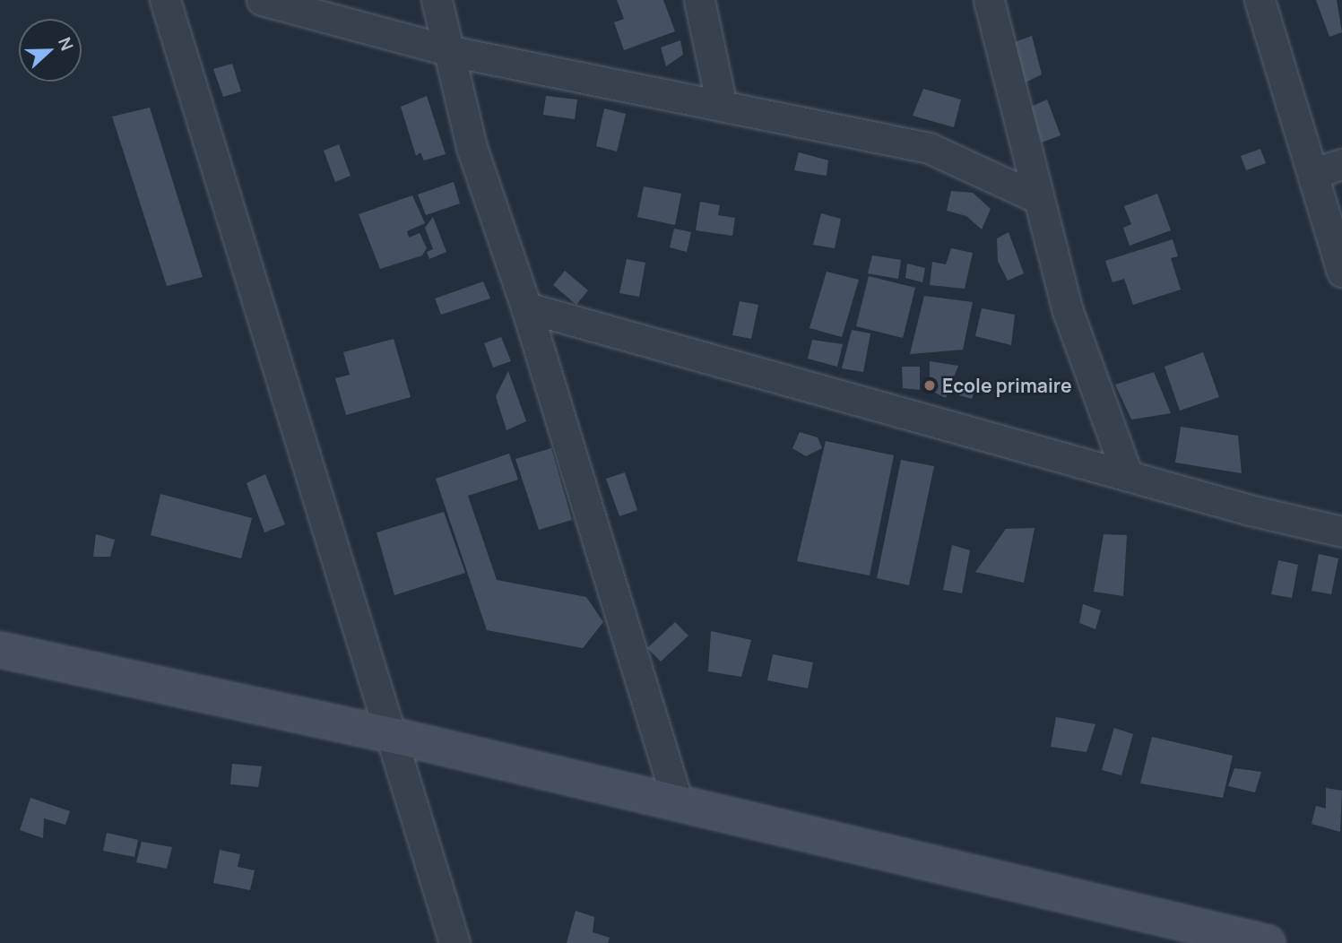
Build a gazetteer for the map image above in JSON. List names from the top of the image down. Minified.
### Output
{"places":["Ecole primaire"],"north":"right"}
